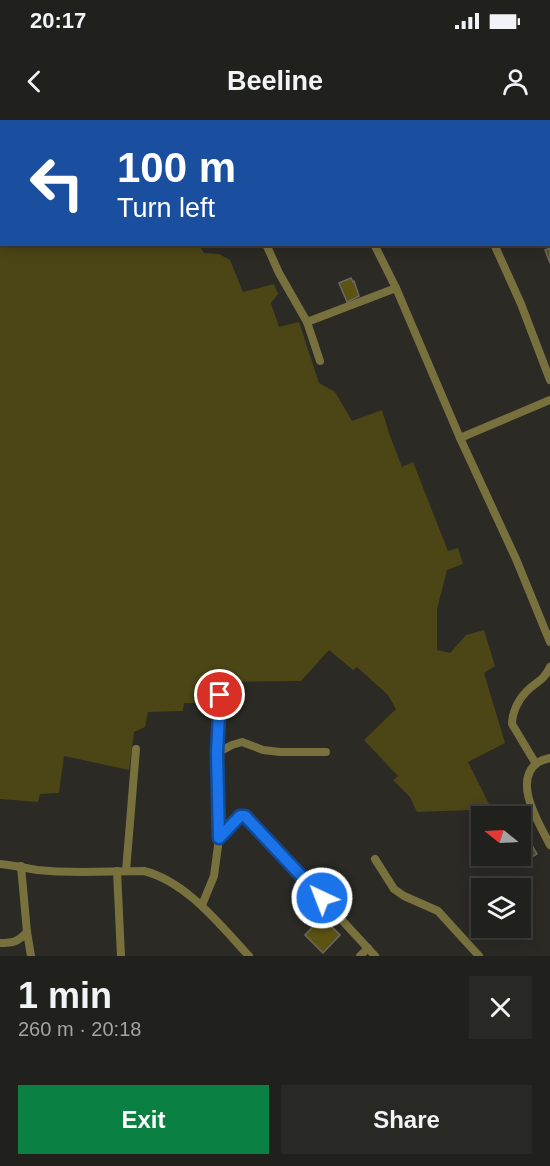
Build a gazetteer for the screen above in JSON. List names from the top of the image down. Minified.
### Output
{"north":"left","page":{"status":"20:17","header":"Beeline","turn":["100 m","Turn left"],"heading":["1 min","260 m · 20:18"],"buttons":["Exit","Share"]}}
